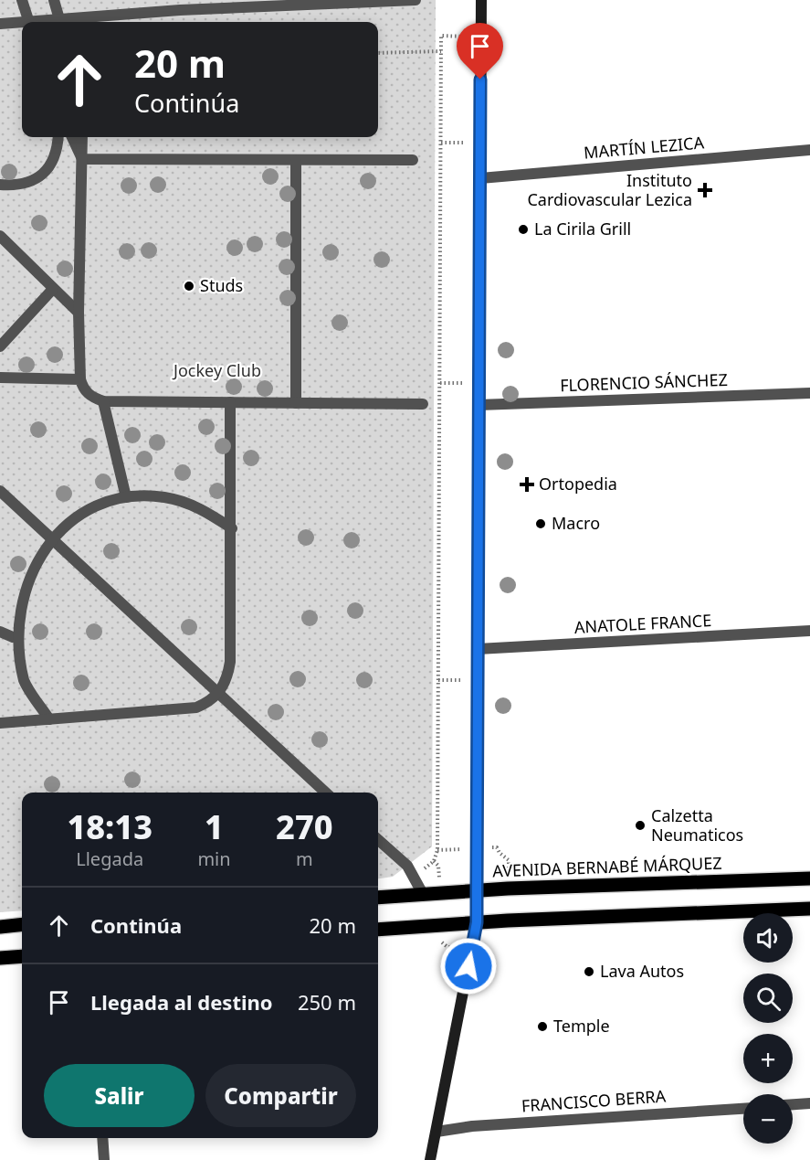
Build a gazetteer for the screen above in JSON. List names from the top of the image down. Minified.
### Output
{"streets":{"main road":["AVENIDA BERNABÉ MÁRQUEZ"],"street":["MARTÍN LEZICA","FLORENCIO SÁNCHEZ","ANATOLE FRANCE","FRANCISCO BERRA"]},"parks":["Jockey Club"],"places":{"health":["Instituto Cardiovascular Lezica","Ortopedia"],"other":["La Cirila Grill","Studs","Macro","Calzetta Neumaticos","Lava Autos","Temple"]},"page":{"turn":["20 m","Continúa"],"eta":["18:13","Llegada","1","min","270","m"],"list":[{"name":"Continúa","value":"20 m"},{"name":"Llegada al destino","value":"250 m"}],"map_buttons":["+","−"],"buttons":["Salir","Compartir"]}}
